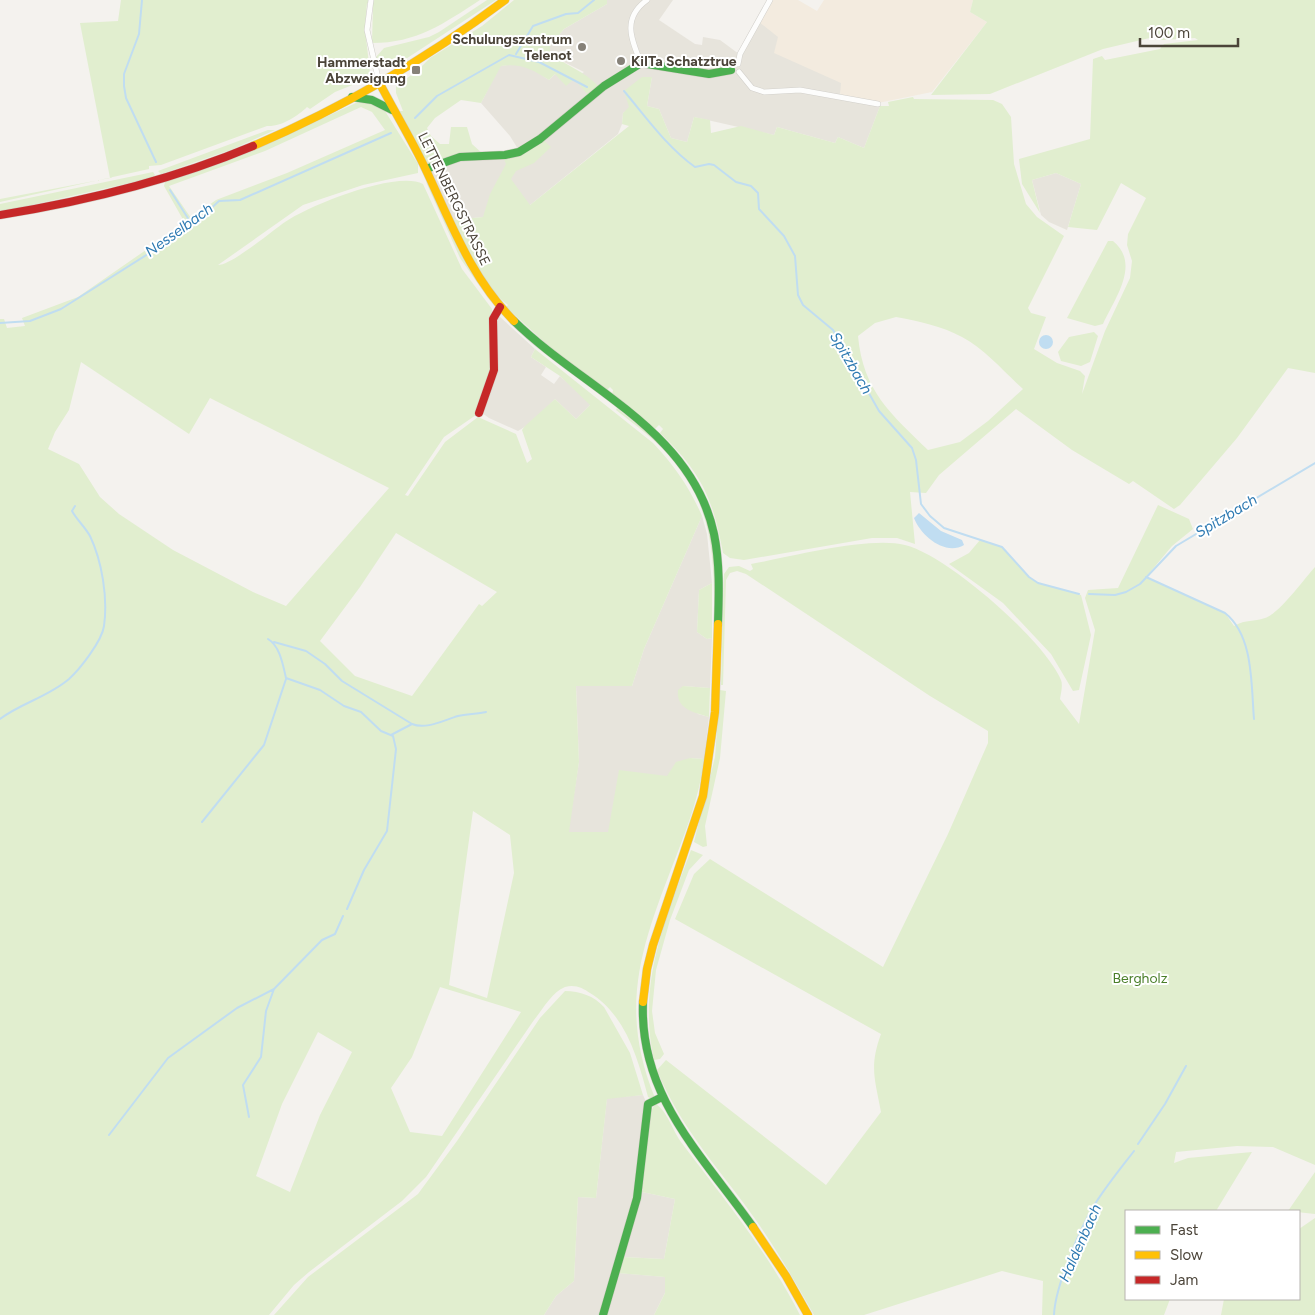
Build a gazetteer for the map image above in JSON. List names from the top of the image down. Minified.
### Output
{"streets":{"street":["LETTENBERGSTRASSE"]},"water":["Nesselbach","Spitzbach","Haldenbach"],"parks":["Bergholz"],"places":{"other":["Schulungszentrum Telenot","KiITa Schatztrue"],"transit":["Hammerstadt Abzweigung"]},"legend":["Fast","Slow","Jam"],"scale_bar":"100 m"}
